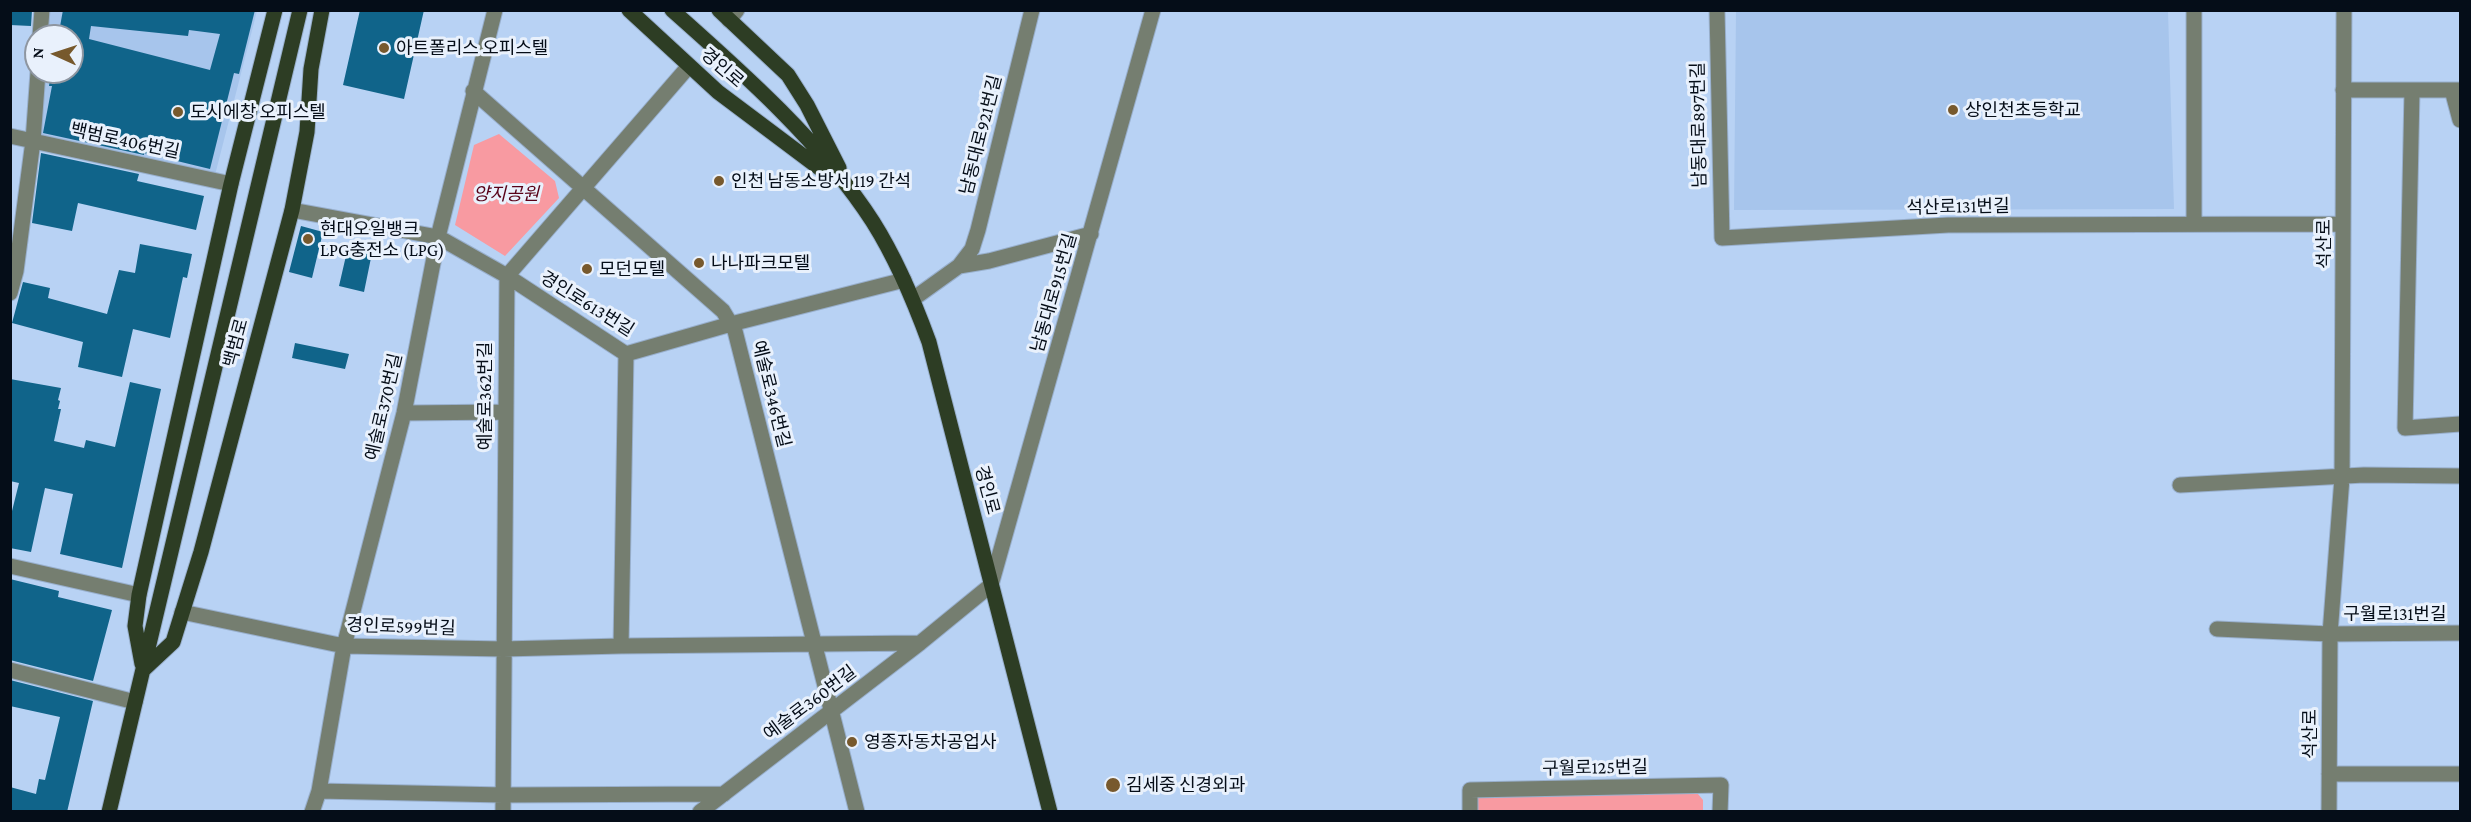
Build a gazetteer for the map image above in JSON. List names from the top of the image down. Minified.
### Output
{"streets":{"main road":["경인로","백범로"],"street":["남동대로897번길","남동대로921번길","백범로406번길","석산로131번길","석산로","남동대로915번길","경인로613번길","예술로346번길","예술로362번길","예술로370번길","구월로131번길","경인로599번길","예술로360번길","구월로125번길"]},"crossings":[["경인로","남동대로915번길"],["경인로","경인로613번길"],["남동대로897번길","석산로131번길"],["백범로406번길","백범로"],["석산로131번길","석산로"],["석산로","구월로131번길"],["경인로613번길","백범로"],["경인로613번길","예술로346번길"],["경인로613번길","예술로362번길"],["경인로613번길","예술로370번길"],["백범로","경인로599번길"],["예술로346번길","예술로370번길"],["예술로346번길","경인로599번길"],["예술로346번길","예술로360번길"],["예술로362번길","경인로599번길"],["예술로370번길","경인로599번길"],["경인로599번길","예술로360번길"]],"parks":["양지공원"],"places":["아트폴리스 오피스텔","상인천초등학교","도시에창 오피스텔","인천 남동소방서 119 간석","현대오일뱅크 LPG충전소 (LPG)","나나파크모텔","모던모텔","영종자동차공업사","김세중 신경외과"],"north":"left"}
